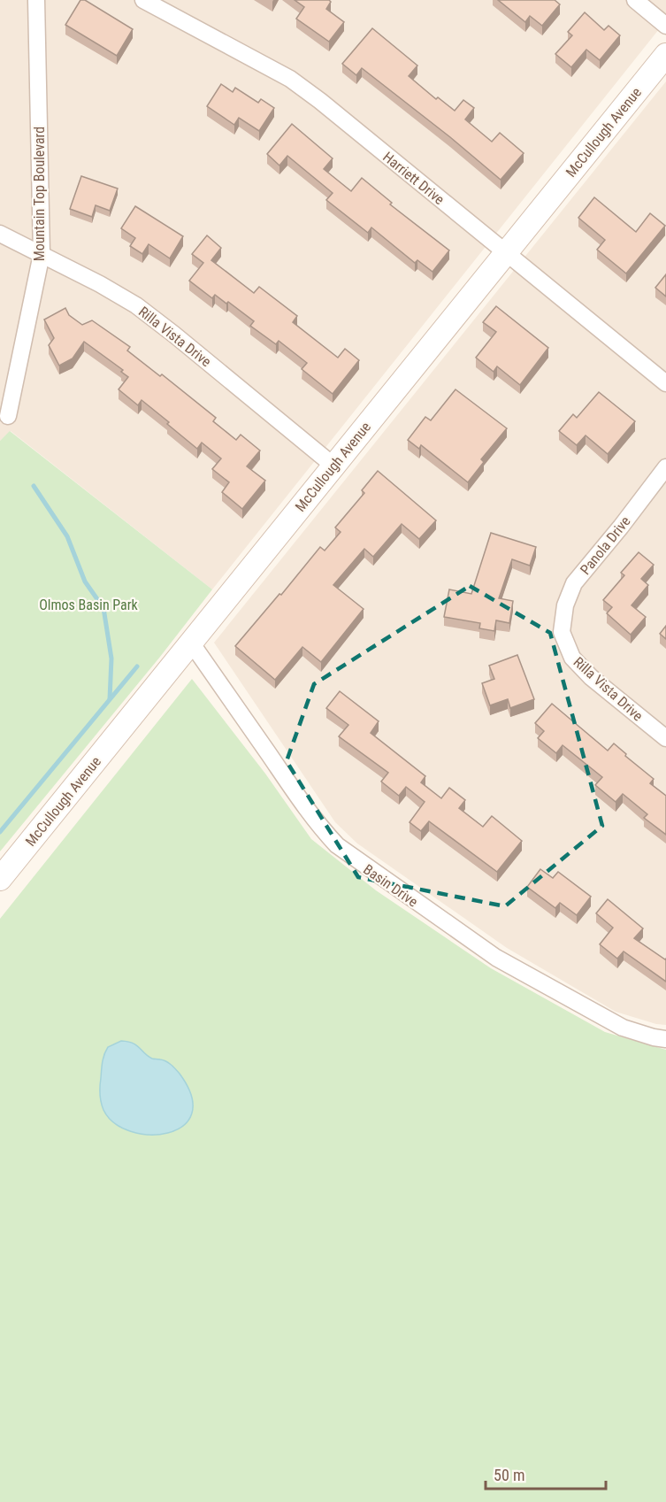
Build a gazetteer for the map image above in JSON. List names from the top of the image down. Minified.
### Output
{"streets":{"main road":["McCullough Avenue"],"street":["Harriett Drive","Mountain Top Boulevard","Rilla Vista Drive","Panola Drive","Basin Drive"]},"crossings":[["McCullough Avenue","Harriett Drive"],["McCullough Avenue","Rilla Vista Drive"],["McCullough Avenue","Basin Drive"],["Mountain Top Boulevard","Rilla Vista Drive"],["Rilla Vista Drive","Panola Drive"]],"parks":["Olmos Basin Park"],"scale_bar":"50 m"}
